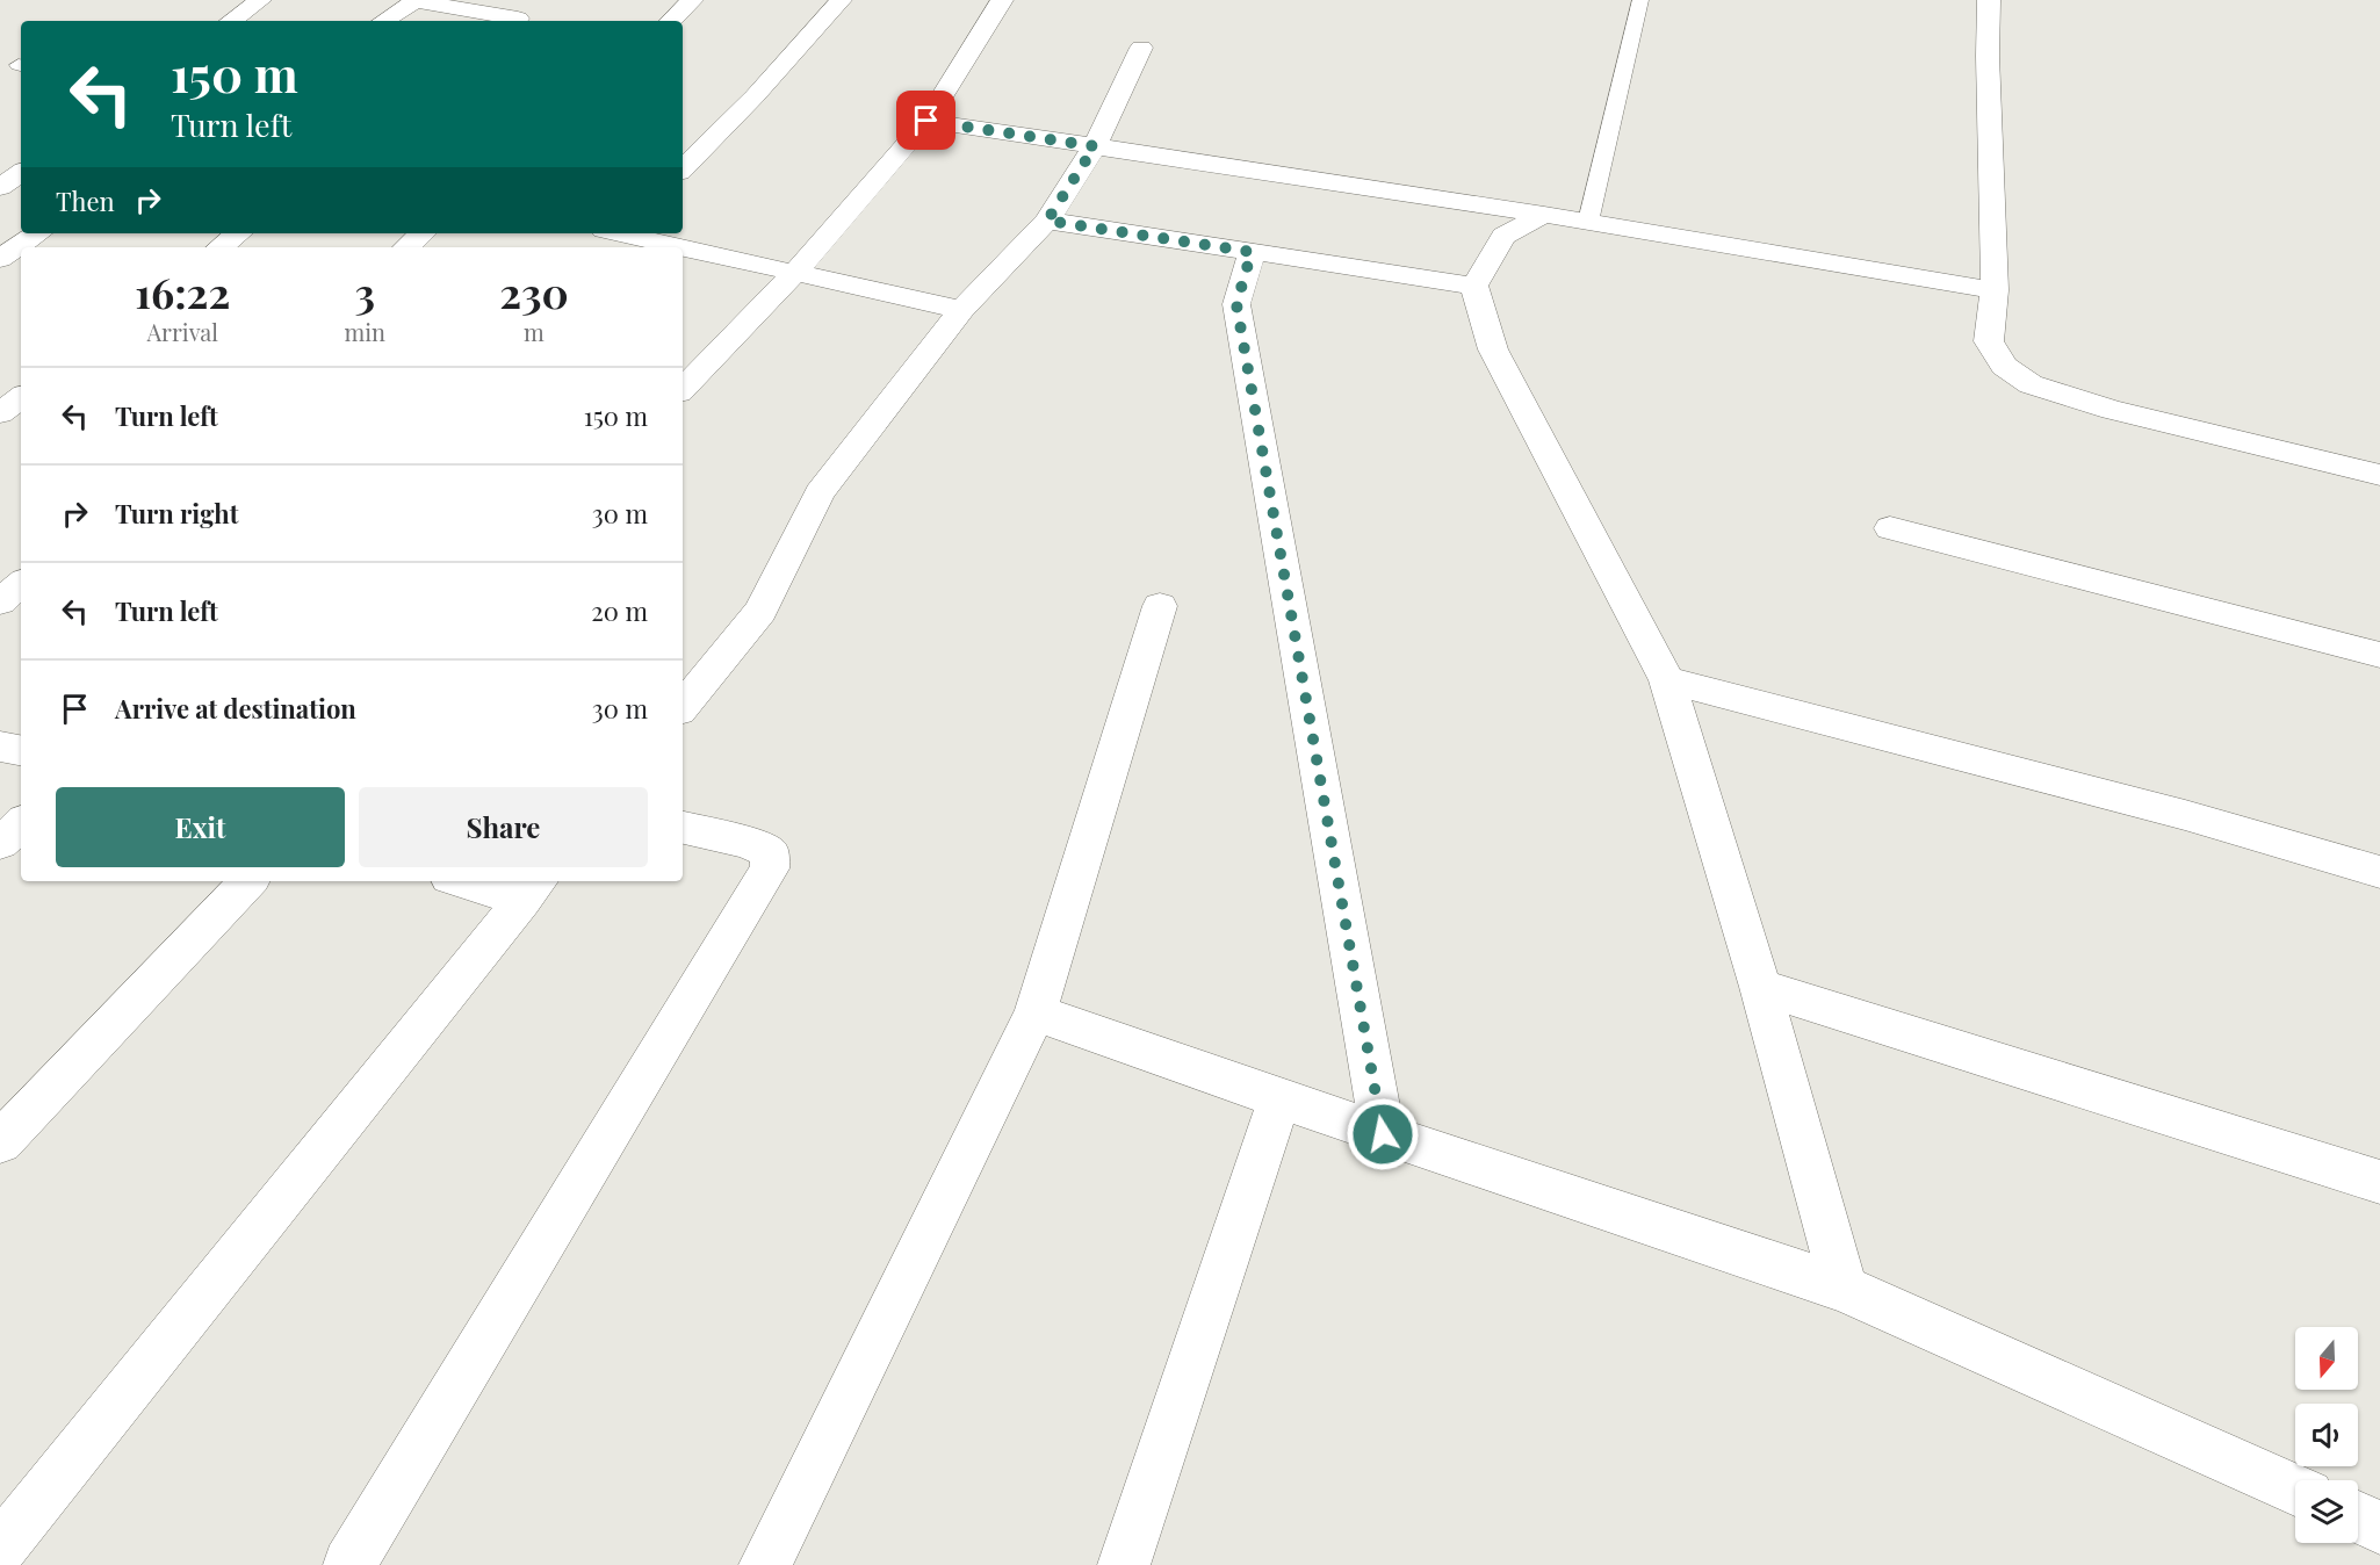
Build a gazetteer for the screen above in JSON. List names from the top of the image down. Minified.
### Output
{"north":"bottom","page":{"turn":["150 m","Turn left"],"then":"Then","eta":["16:22","Arrival","3","min","230","m"],"list":[{"name":"Turn left","value":"150 m"},{"name":"Turn right","value":"30 m"},{"name":"Turn left","value":"20 m"},{"name":"Arrive at destination","value":"30 m"}],"buttons":["Exit","Share"]}}
